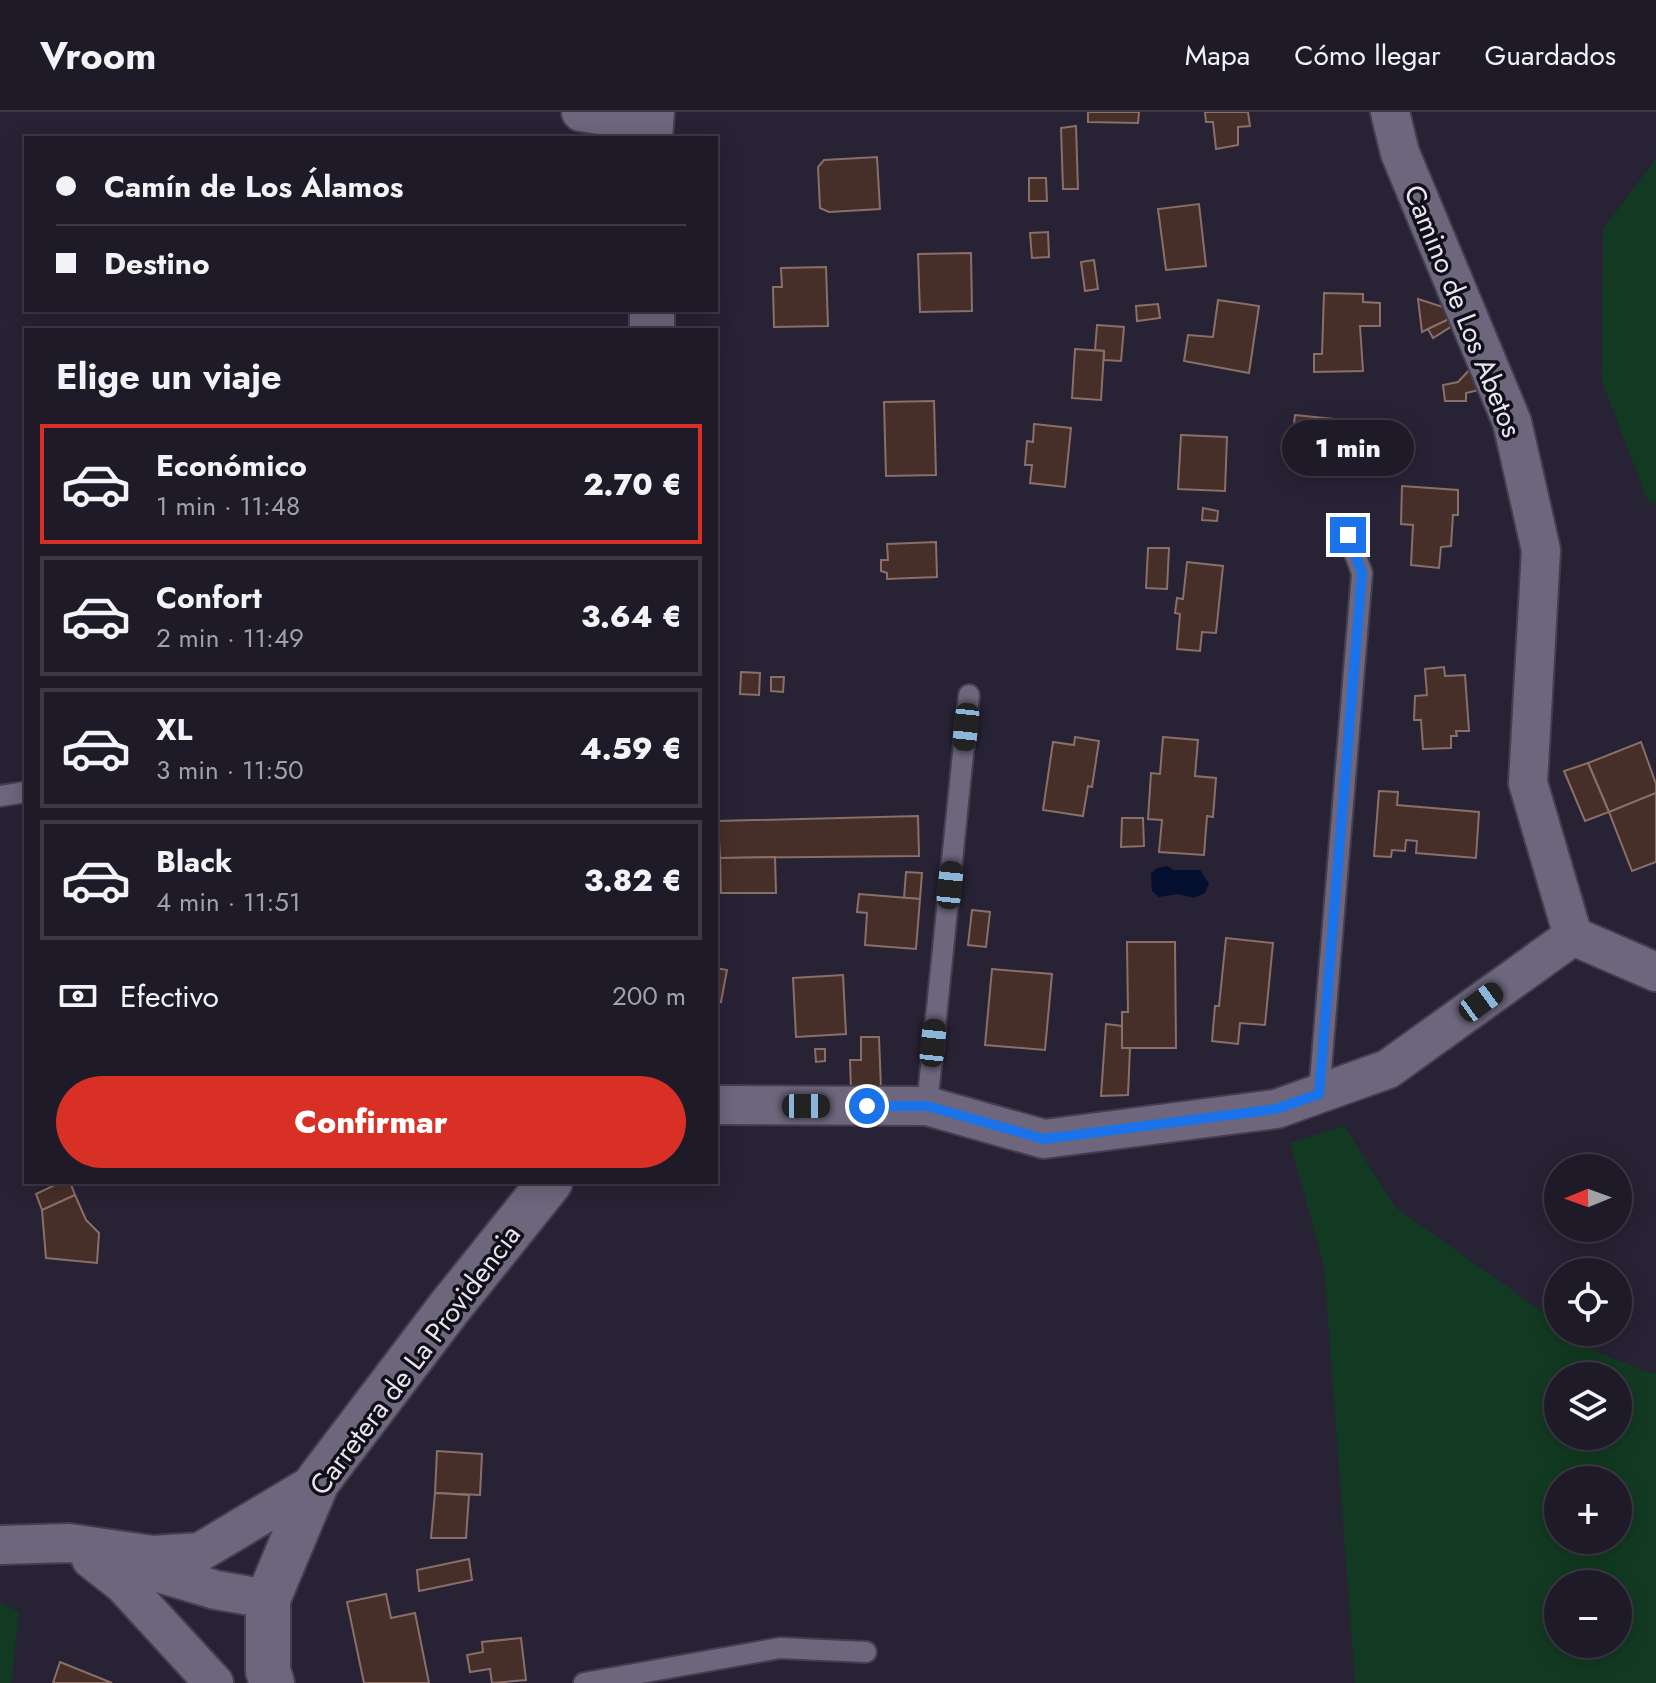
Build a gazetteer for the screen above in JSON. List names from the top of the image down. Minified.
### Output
{"streets":{"street":["Camino de Los Abetos","Carretera de La Providencia"]},"north":"left","page":{"header":"Vroom","nav":["Mapa","Cómo llegar","Guardados"],"banner":["Camín de Los Álamos","Destino"],"heading":"Elige un viaje","bubble":"1 min","list":[{"name":"Económico","note":"1 min · 11:48","value":"2.70 €"},{"name":"Confort","note":"2 min · 11:49","value":"3.64 €"},{"name":"XL","note":"3 min · 11:50","value":"4.59 €"},{"name":"Black","note":"4 min · 11:51","value":"3.82 €"}],"pay":["Efectivo","200 m"],"buttons":"Confirmar","map_buttons":["+","−"]}}
